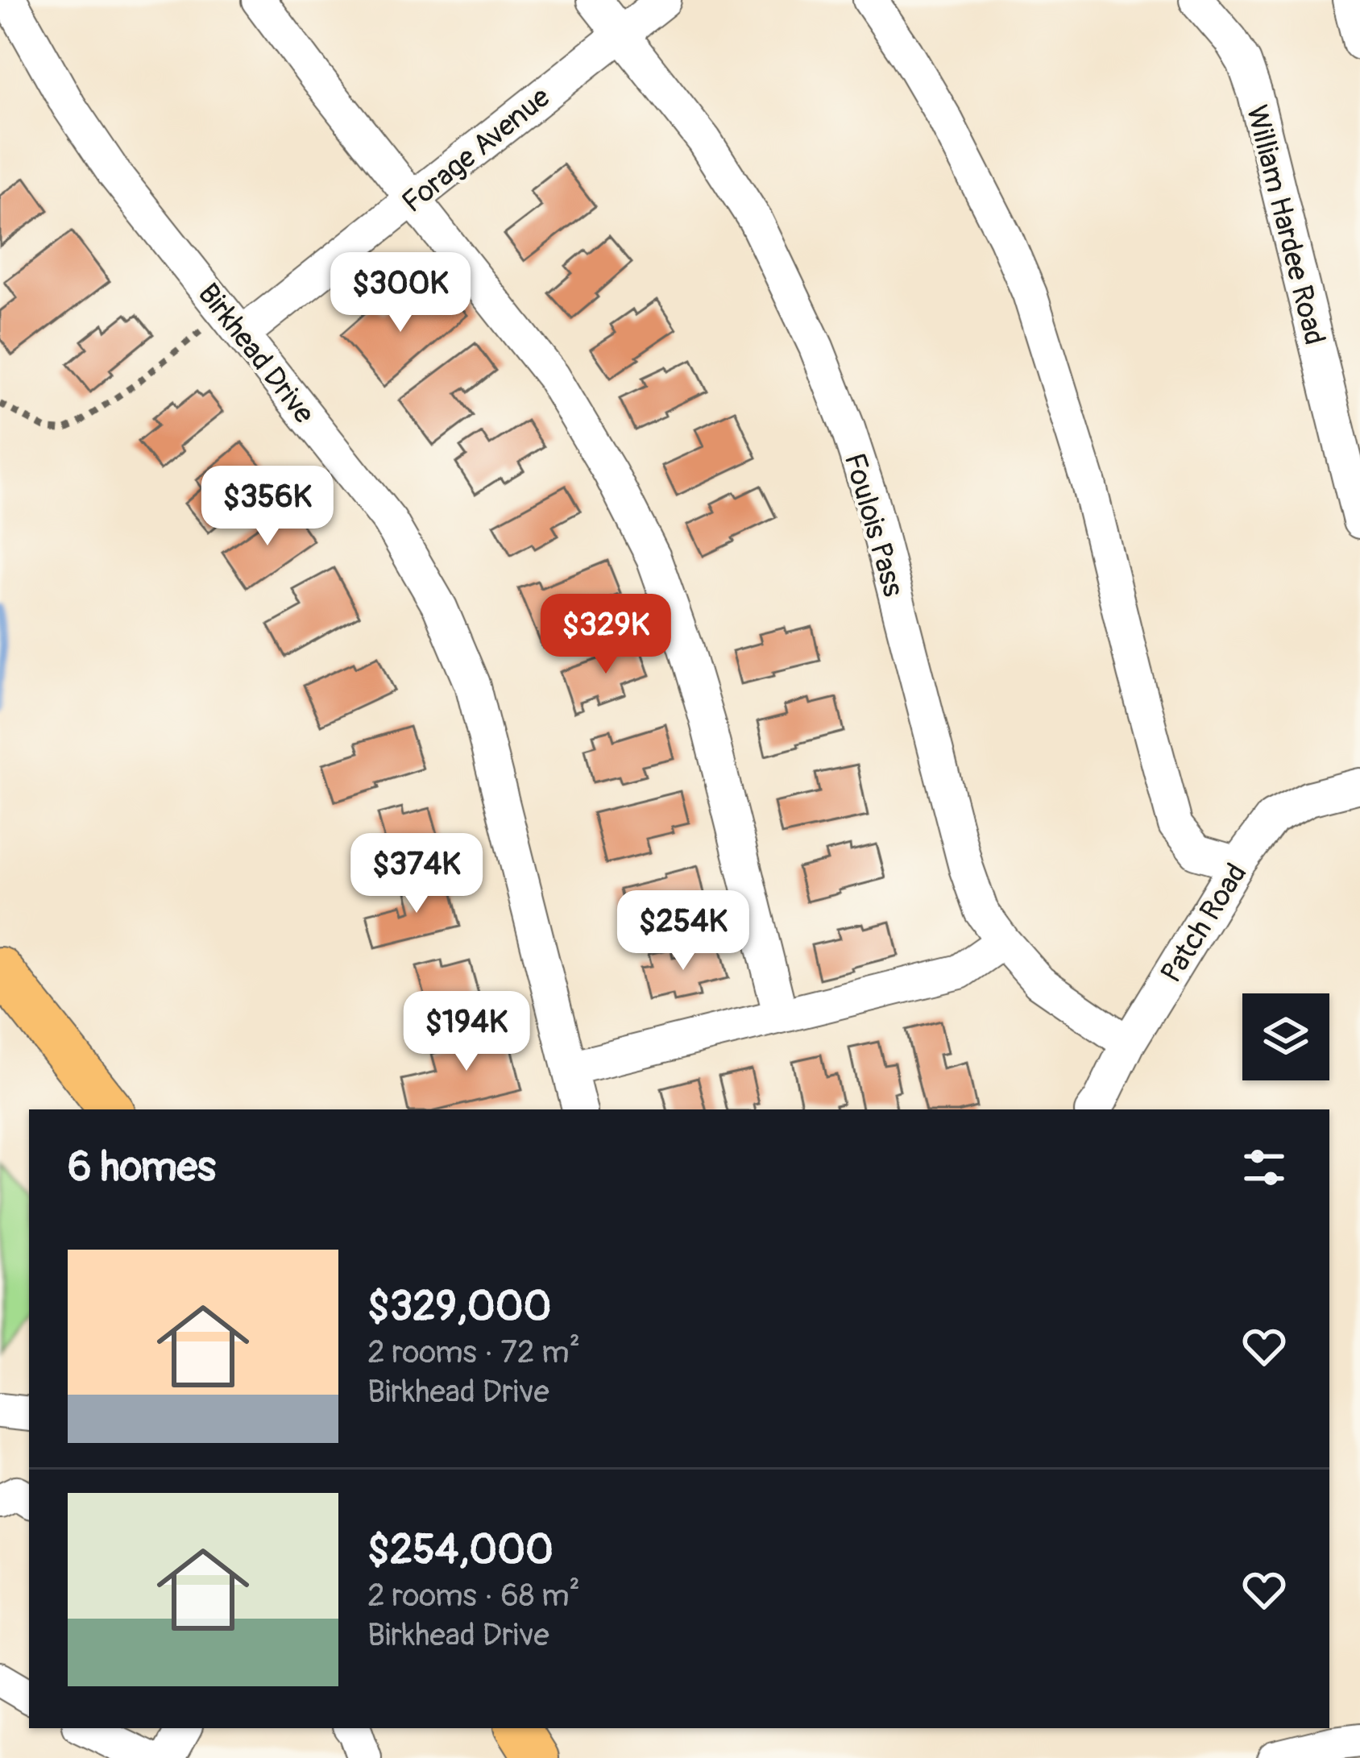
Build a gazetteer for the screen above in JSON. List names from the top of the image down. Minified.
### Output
{"streets":{"street":["Forage Avenue","William Hardee Road","Birkhead Drive","Foulois Pass","Patch Road"]},"crossings":[["Forage Avenue","Birkhead Drive"],["Forage Avenue","Foulois Pass"],["Foulois Pass","Patch Road"]],"page":{"price":["$300K","$356K","$329K","$374K","$254K","$194K"],"heading":"6 homes","list":[{"name":"$329,000","note":"2 rooms · 72 m² · Birkhead Drive"},{"name":"$254,000","note":"2 rooms · 68 m² · Birkhead Drive"}]}}
